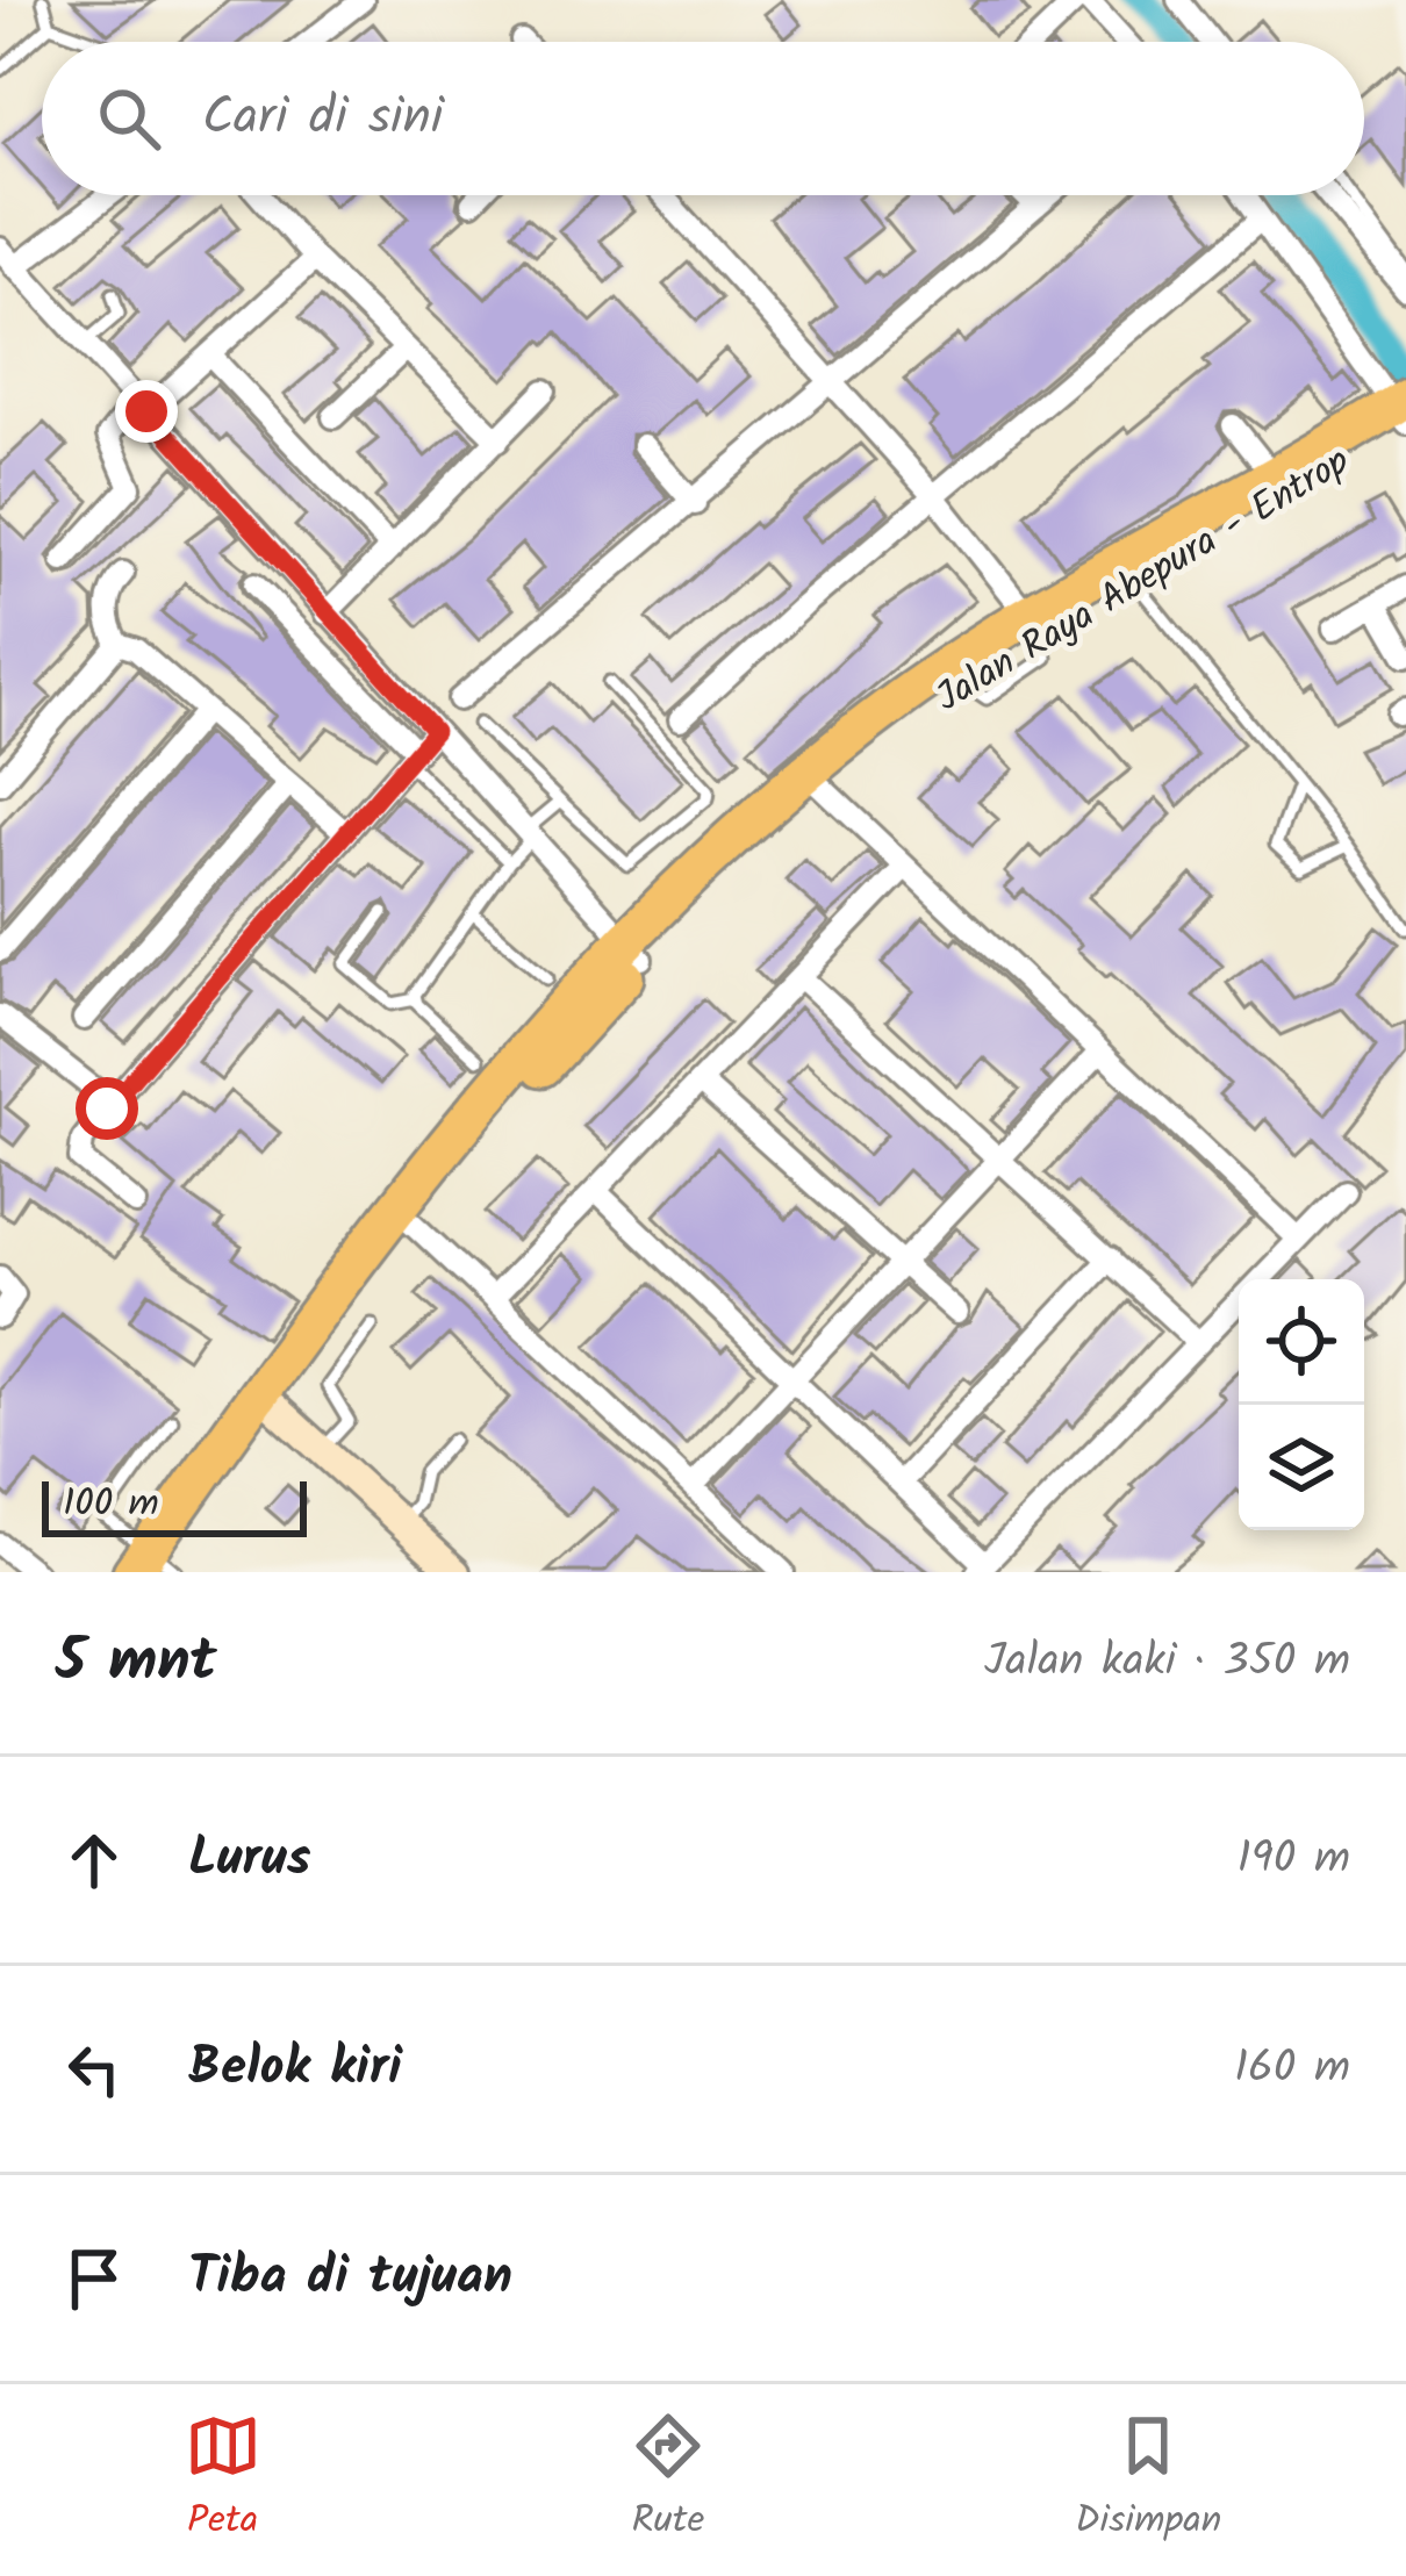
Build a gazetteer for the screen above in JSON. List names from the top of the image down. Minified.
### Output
{"streets":{"highway":["Jalan Raya Abepura - Entrop"]},"scale_bar":"100 m","page":{"search":"Cari di sini","scale":"100 m","heading":["5 mnt","Jalan kaki · 350 m"],"list":[["Lurus","190 m"],["Belok kiri","160 m"],"Tiba di tujuan"],"nav":["Peta","Rute","Disimpan"]}}
